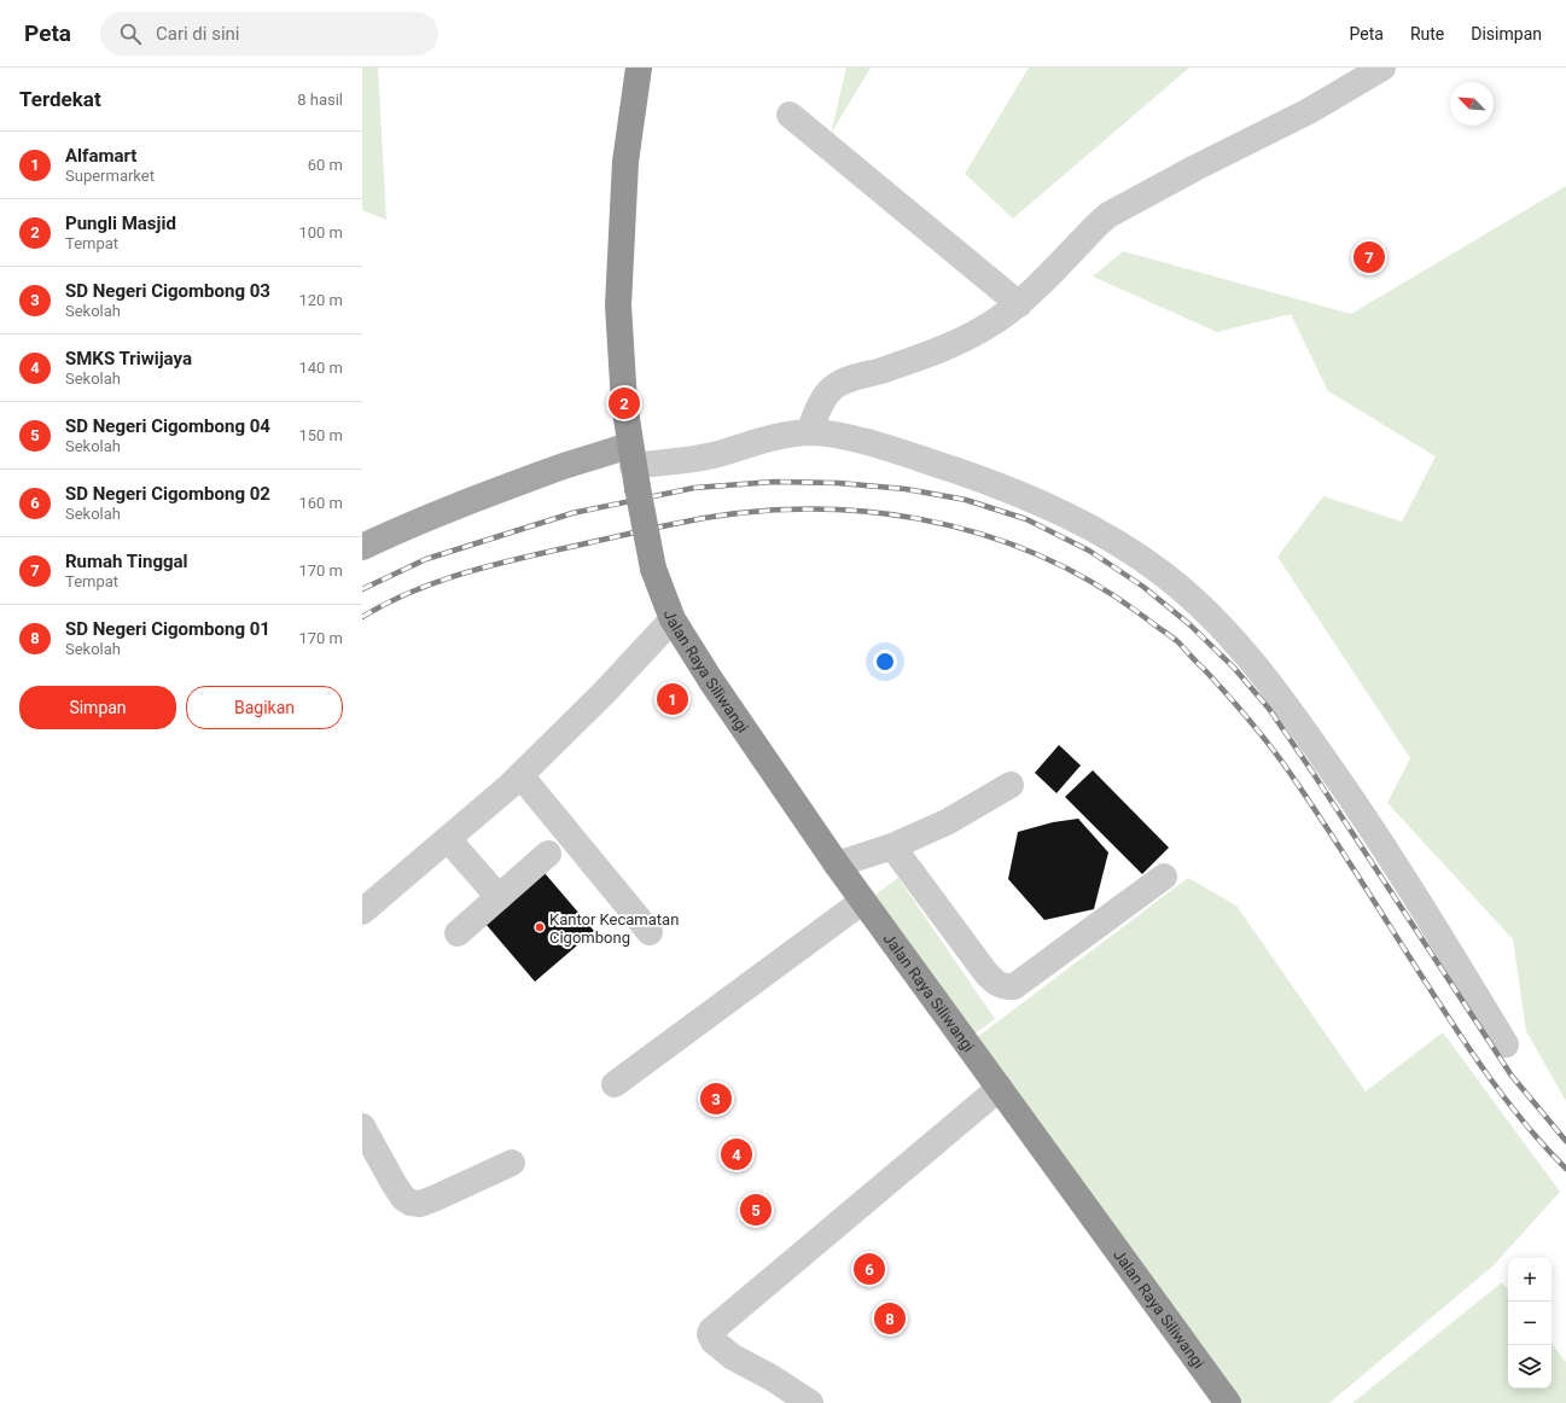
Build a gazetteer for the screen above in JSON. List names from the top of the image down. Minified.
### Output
{"streets":{"highway":["Jalan Raya Siliwangi"]},"places":["Kantor Kecamatan Cigombong"],"north":"top left","page":{"header":"Peta","search":"Cari di sini","nav":["Peta","Rute","Disimpan"],"heading":["Terdekat","8 hasil"],"list":[{"mark":"1","name":"Alfamart","note":"Supermarket","value":"60 m"},{"mark":"2","name":"Pungli Masjid","note":"Tempat","value":"100 m"},{"mark":"3","name":"SD Negeri Cigombong 03","note":"Sekolah","value":"120 m"},{"mark":"4","name":"SMKS Triwijaya","note":"Sekolah","value":"140 m"},{"mark":"5","name":"SD Negeri Cigombong 04","note":"Sekolah","value":"150 m"},{"mark":"6","name":"SD Negeri Cigombong 02","note":"Sekolah","value":"160 m"},{"mark":"7","name":"Rumah Tinggal","note":"Tempat","value":"170 m"},{"mark":"8","name":"SD Negeri Cigombong 01","note":"Sekolah","value":"170 m"}],"pins":["7","2","1","3","4","5","6","8"],"buttons":["Simpan","Bagikan"],"map_buttons":["+","−"]}}
